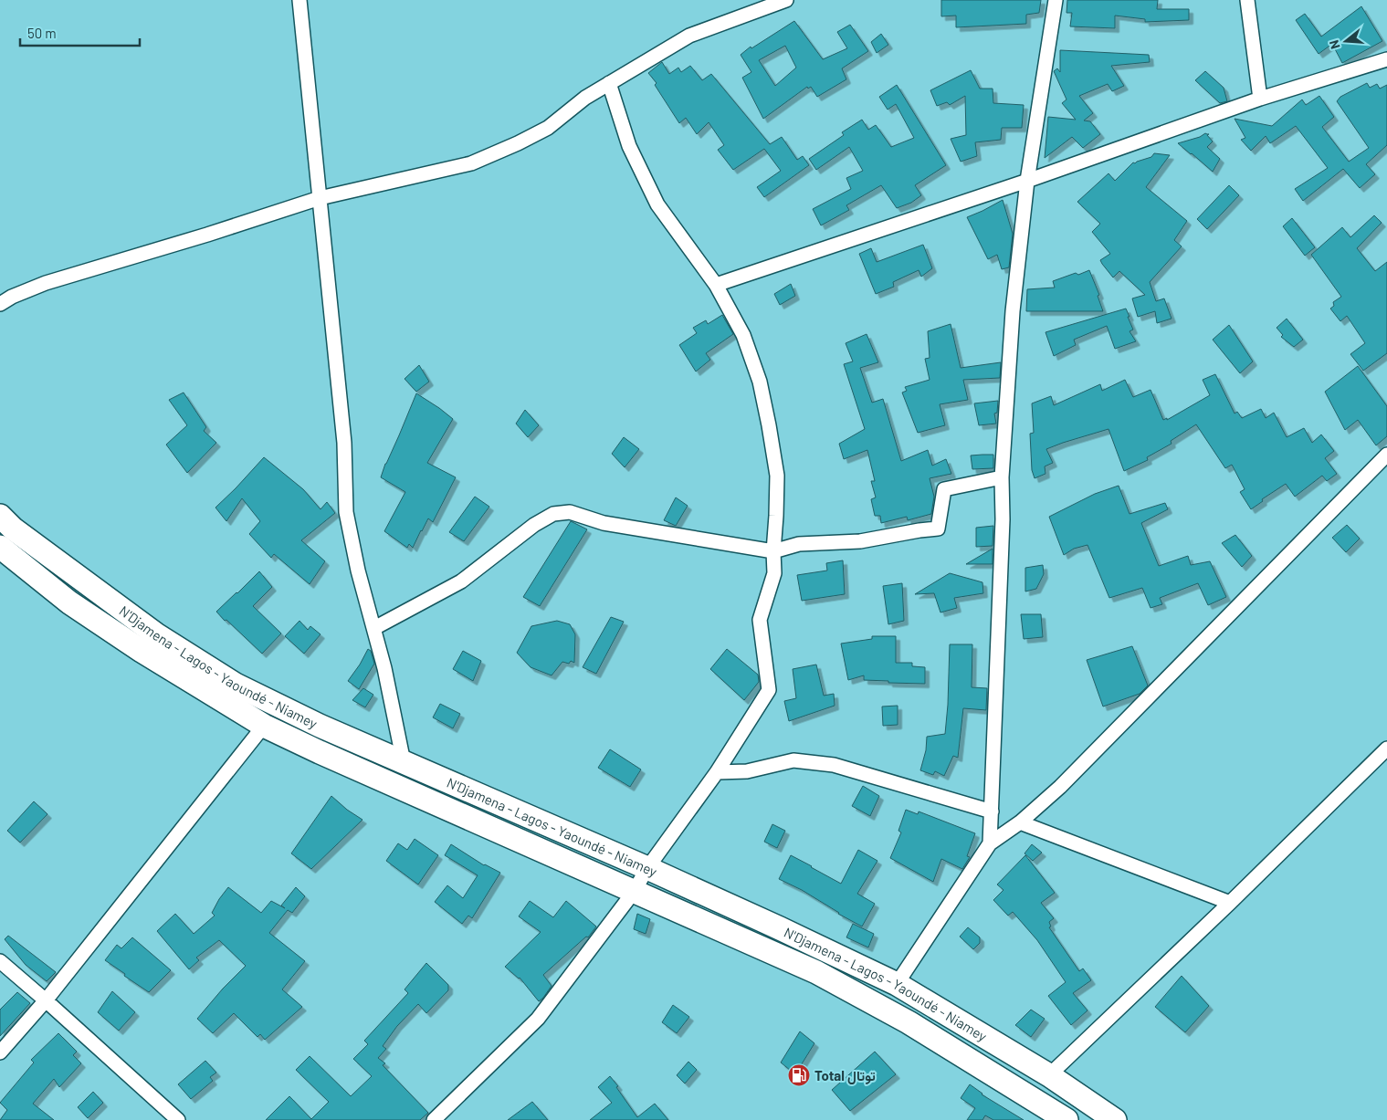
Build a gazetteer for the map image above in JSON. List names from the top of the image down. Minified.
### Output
{"streets":{"highway":["N'Djamena - Lagos - Yaoundé - Niamey"]},"places":{"fuel station":["Total توتال"]},"scale_bar":"50 m","north":"left"}
